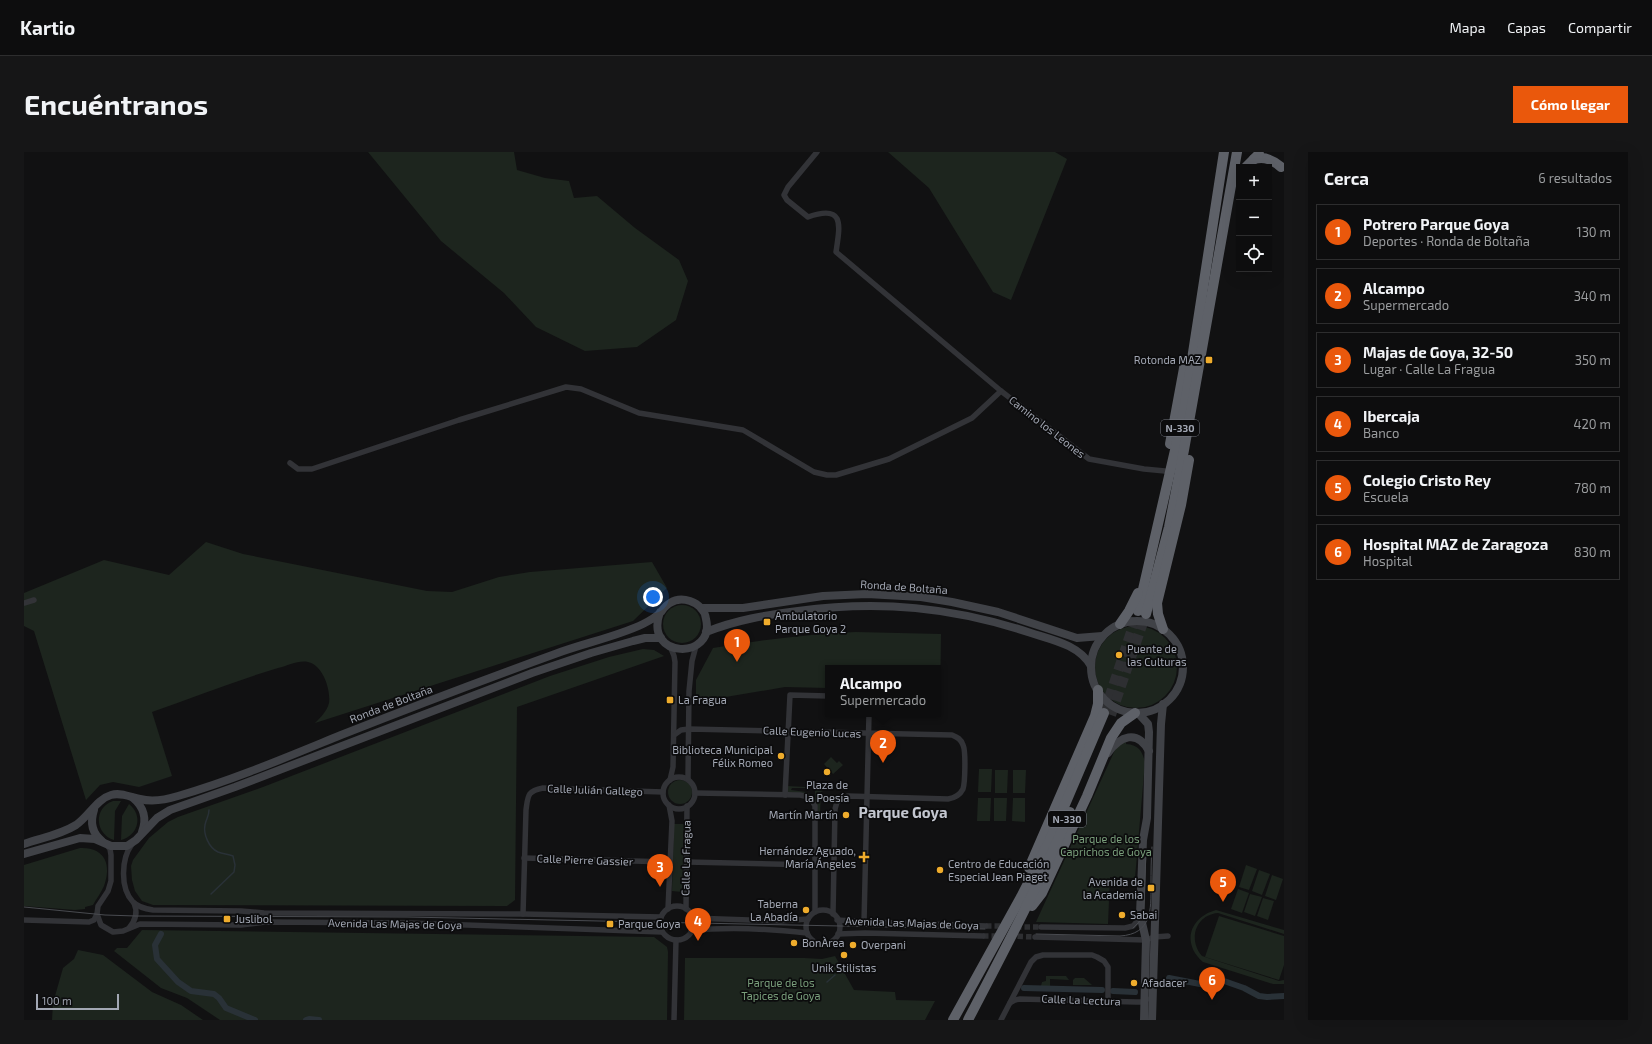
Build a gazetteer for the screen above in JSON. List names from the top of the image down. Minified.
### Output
{"streets":{"highway":["N-330"],"main road":["Ronda de Boltaña"],"street":["Camino los Leones","Calle Eugenio Lucas","Calle Julián Gallego","Calle La Fragua","Calle Pierre Gassier","Avenida Las Majas de Goya","Calle La Lectura"]},"crossings":[["Calle Eugenio Lucas","Avenida Las Majas de Goya"],["Calle Julián Gallego","Calle La Fragua"],["Calle Julián Gallego","Calle Pierre Gassier"],["Calle Julián Gallego","Avenida Las Majas de Goya"],["Calle La Fragua","Calle Pierre Gassier"],["Calle La Fragua","Avenida Las Majas de Goya"]],"districts":["Parque Goya"],"parks":["Parque de los Caprichos de Goya","Parque de los Tapices de Goya"],"places":{"transit":["Rotonda MAZ","Ambulatorio Parque Goya 2","La Fragua","Avenida de la Academia","Juslibol","Parque Goya"],"other":["Puente de las Culturas","Biblioteca Municipal Félix Romeo","Plaza de la Poesía","Martín Martín","Centro de Educación Especial Jean Piaget","Taberna La Abadía","Sabai","BonÀrea","Overpani","Unik Stilistas","Afadacer"],"health":["Hernández Aguado, María Ángeles"]},"scale_bar":"100 m","page":{"header":"Kartio","nav":["Mapa","Capas","Compartir"],"buttons":"Cómo llegar","title":"Encuéntranos","heading":["Cerca","6 resultados"],"map_buttons":["+","−"],"list":[{"mark":"1","name":"Potrero Parque Goya","note":"Deportes · Ronda de Boltaña","value":"130 m"},{"mark":"2","name":"Alcampo","note":"Supermercado","value":"340 m"},{"mark":"3","name":"Majas de Goya, 32-50","note":"Lugar · Calle La Fragua","value":"350 m"},{"mark":"4","name":"Ibercaja","note":"Banco","value":"420 m"},{"mark":"5","name":"Colegio Cristo Rey","note":"Escuela","value":"780 m"},{"mark":"6","name":"Hospital MAZ de Zaragoza","note":"Hospital","value":"830 m"}],"pins":["1","2","3","5","4","6"],"popup":["Alcampo","Supermercado"],"scale":"100 m"}}
